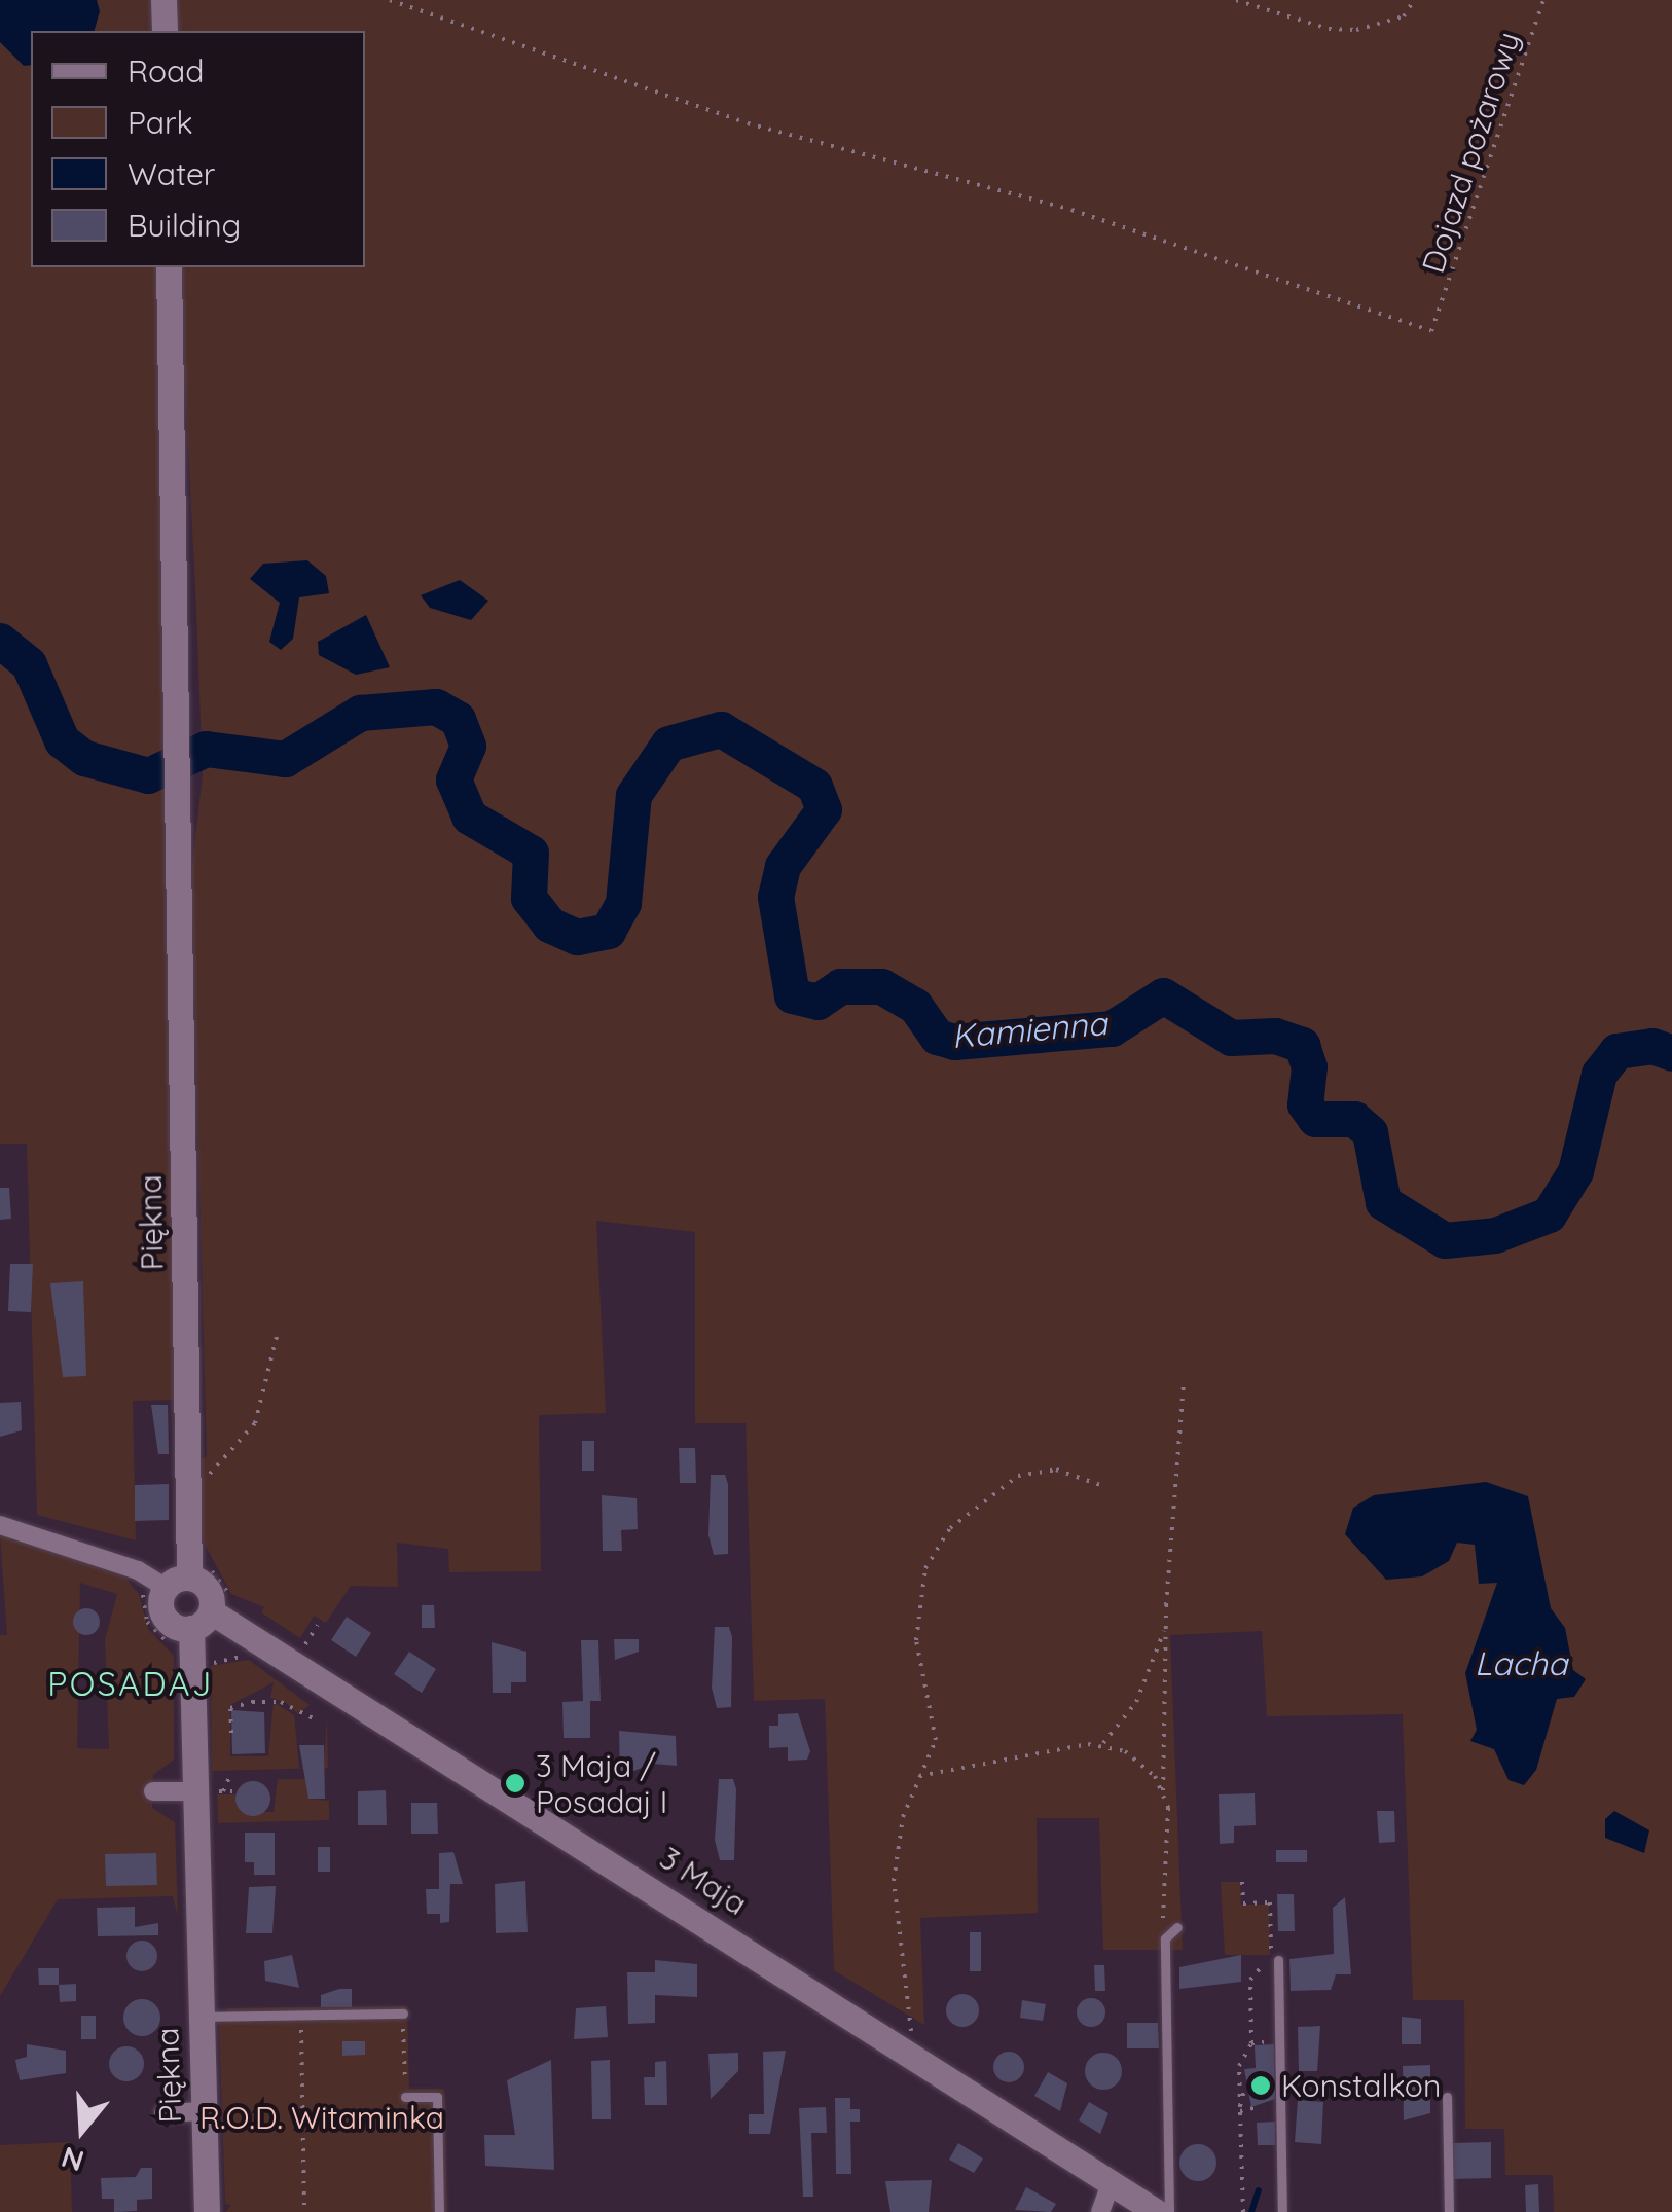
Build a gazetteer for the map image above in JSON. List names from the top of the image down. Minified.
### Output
{"streets":{"street":["Piękna","3 Maja"],"path":["Dojazd pożarowy"]},"crossings":[["Piękna","3 Maja"]],"districts":["POSADAJ"],"water":["Kamienna","Lacha"],"parks":["R.O.D. Witaminka"],"places":["3 Maja / Posadaj I","Konstalkon"],"legend":["Road","Park","Water","Building"],"north":"bottom"}
